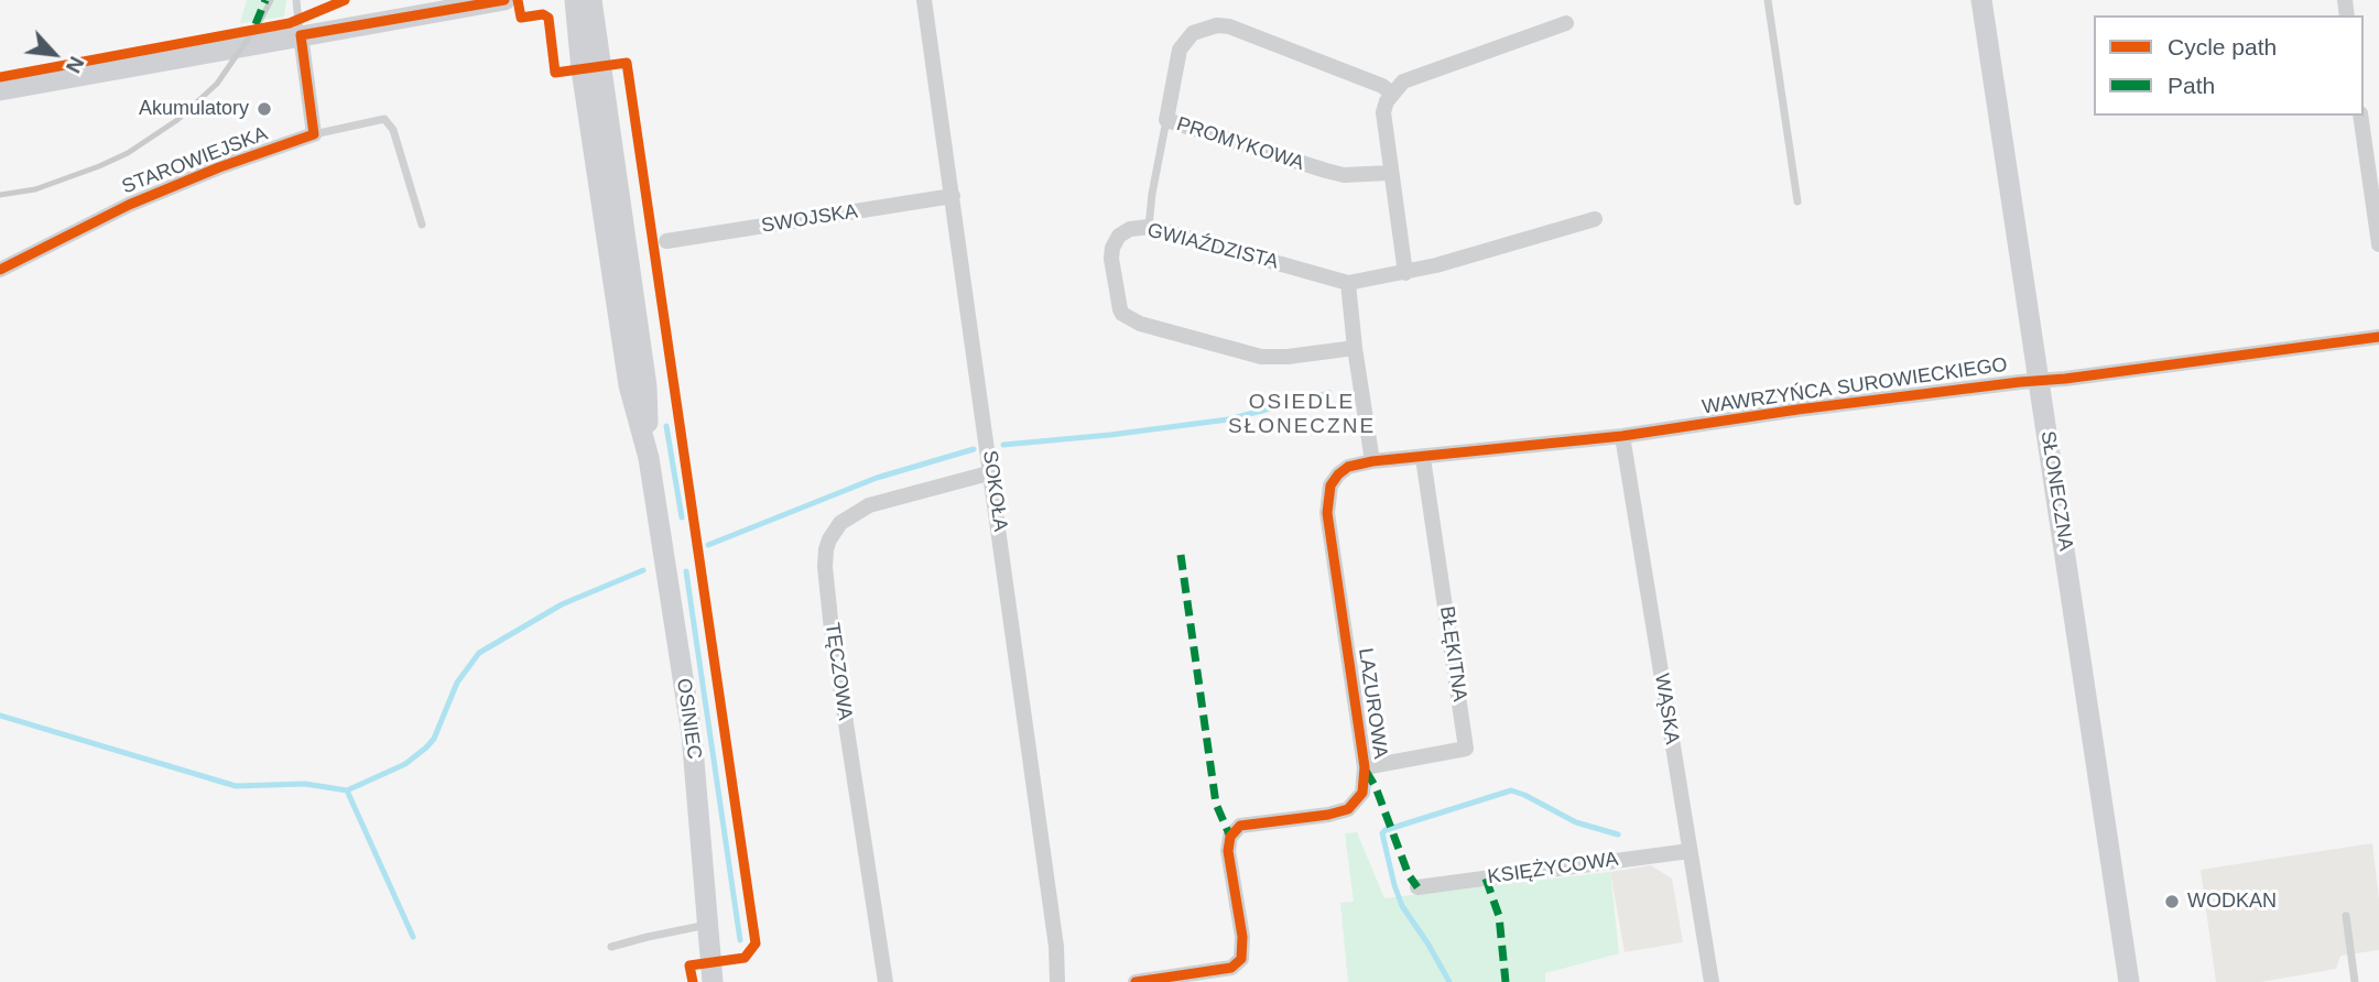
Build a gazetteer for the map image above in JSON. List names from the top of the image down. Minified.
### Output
{"streets":{"street":["PROMYKOWA","STAROWIEJSKA","SWOJSKA","GWIAŹDZISTA","WAWRZYŃCA SUROWIECKIEGO","SOKOŁA","SŁONECZNA","BŁĘKITNA","TĘCZOWA","LAZUROWA","WĄSKA","OSINIEC","KSIĘŻYCOWA"]},"crossings":[["SWOJSKA","SOKOŁA"],["WAWRZYŃCA SUROWIECKIEGO","SŁONECZNA"],["WAWRZYŃCA SUROWIECKIEGO","BŁĘKITNA"],["WAWRZYŃCA SUROWIECKIEGO","LAZUROWA"],["WAWRZYŃCA SUROWIECKIEGO","WĄSKA"],["SOKOŁA","TĘCZOWA"],["BŁĘKITNA","LAZUROWA"],["WĄSKA","KSIĘŻYCOWA"]],"districts":["OSIEDLE SŁONECZNE"],"places":["Akumulatory","WODKAN"],"legend":["Cycle path","Path"],"north":"bottom right"}
